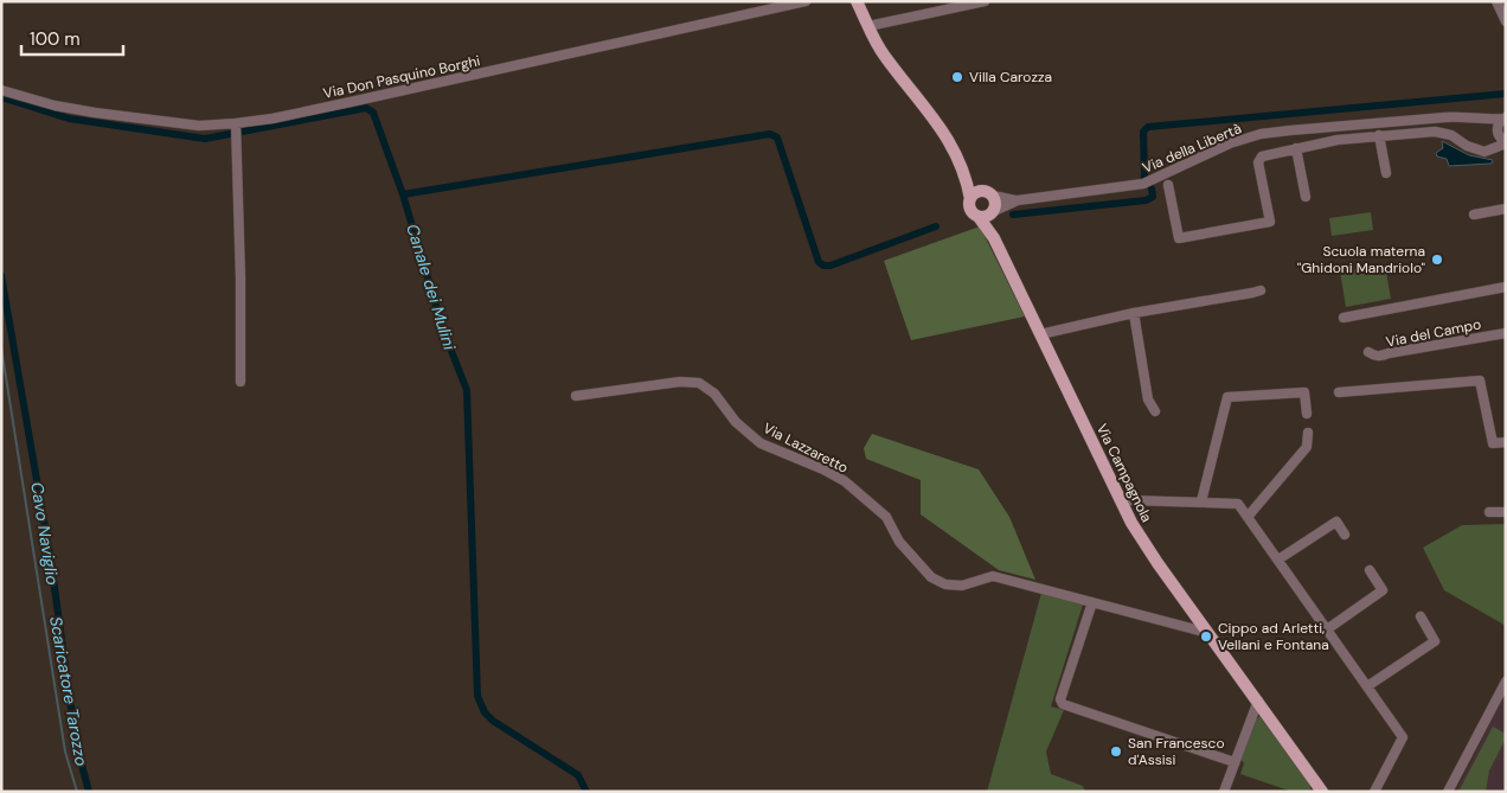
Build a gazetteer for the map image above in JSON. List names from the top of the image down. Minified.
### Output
{"streets":{"main road":["Via Campagnola"],"street":["Via Don Pasquino Borghi","Via della Libertà","Via del Campo","Via Lazzaretto"]},"crossings":[["Via della Libertà","Via Campagnola"],["Via Lazzaretto","Via Campagnola"]],"water":["Canale dei Mulini","Cavo Naviglio","Scaricatore Tarozzo"],"places":["Villa Carozza","Scuola materna \"Ghidoni Mandriolo\"","Cippo ad Arletti, Vellani e Fontana","San Francesco d'Assisi"],"scale_bar":"100 m"}
